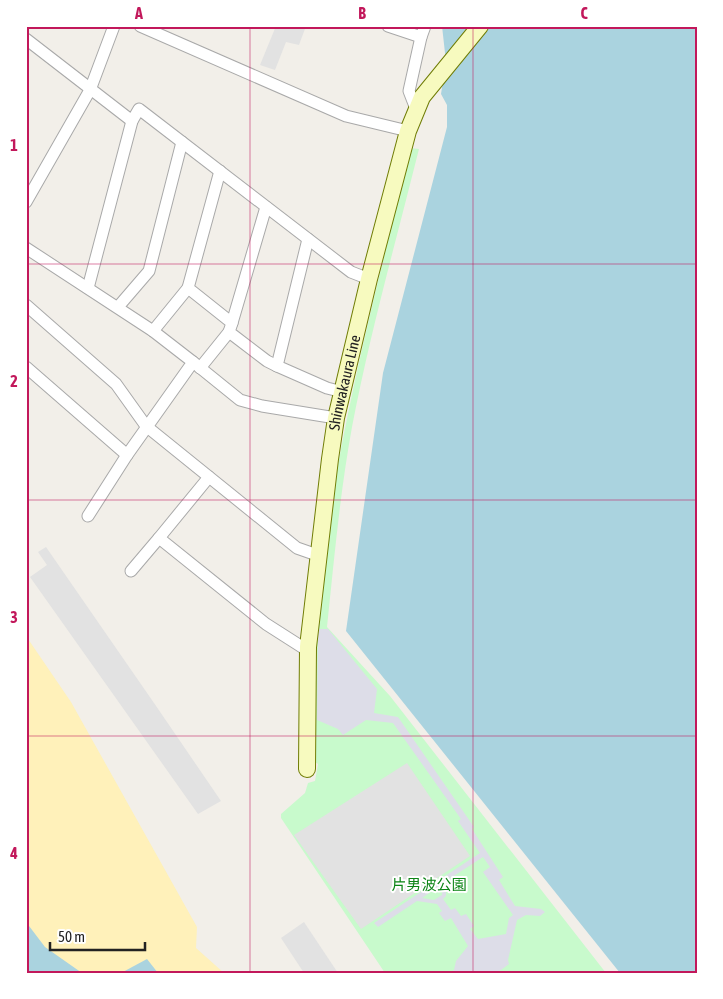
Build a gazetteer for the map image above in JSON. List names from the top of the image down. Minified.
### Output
{"streets":{"main road":["Shinwakaura Line"]},"parks":["片男波公園"],"scale_bar":"50 m","grid":{"columns":["A","B","C"],"rows":["1","2","3","4"]}}
